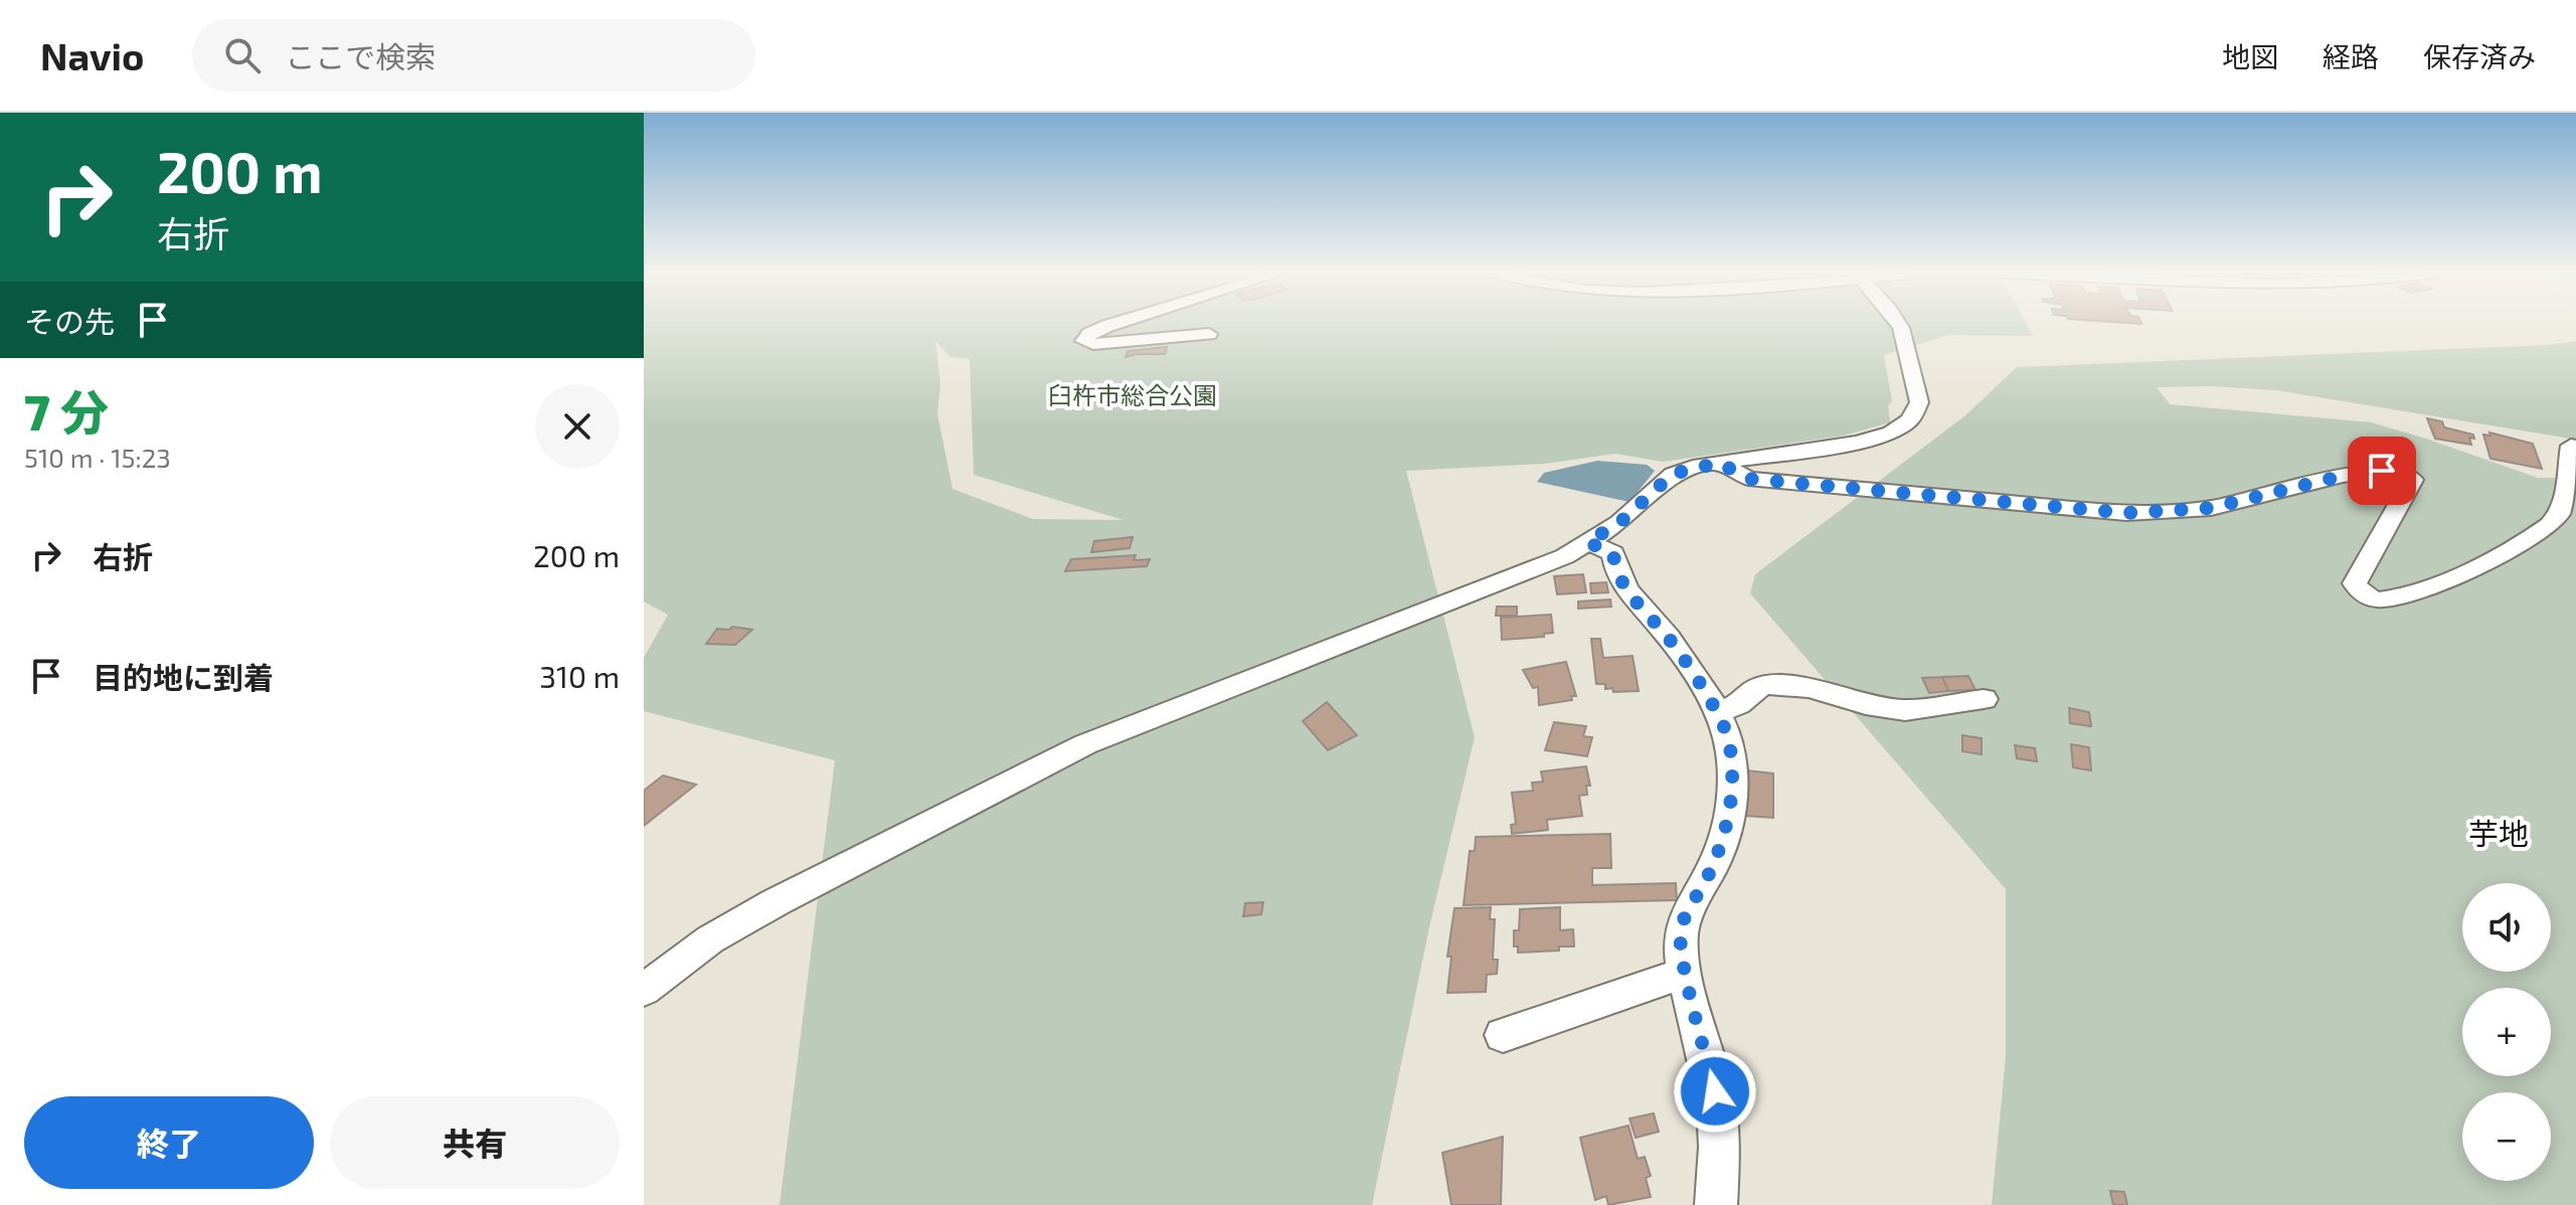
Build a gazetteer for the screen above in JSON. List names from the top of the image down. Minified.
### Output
{"districts":["芋地"],"parks":["臼杵市総合公園"],"page":{"header":"Navio","search":"ここで検索","nav":["地図","経路","保存済み"],"turn":["200 m","右折"],"then":"その先","heading":["7 分","510 m · 15:23"],"list":[{"name":"右折","value":"200 m"},{"name":"目的地に到着","value":"310 m"}],"map_buttons":["+","−"],"buttons":["終了","共有"]}}
